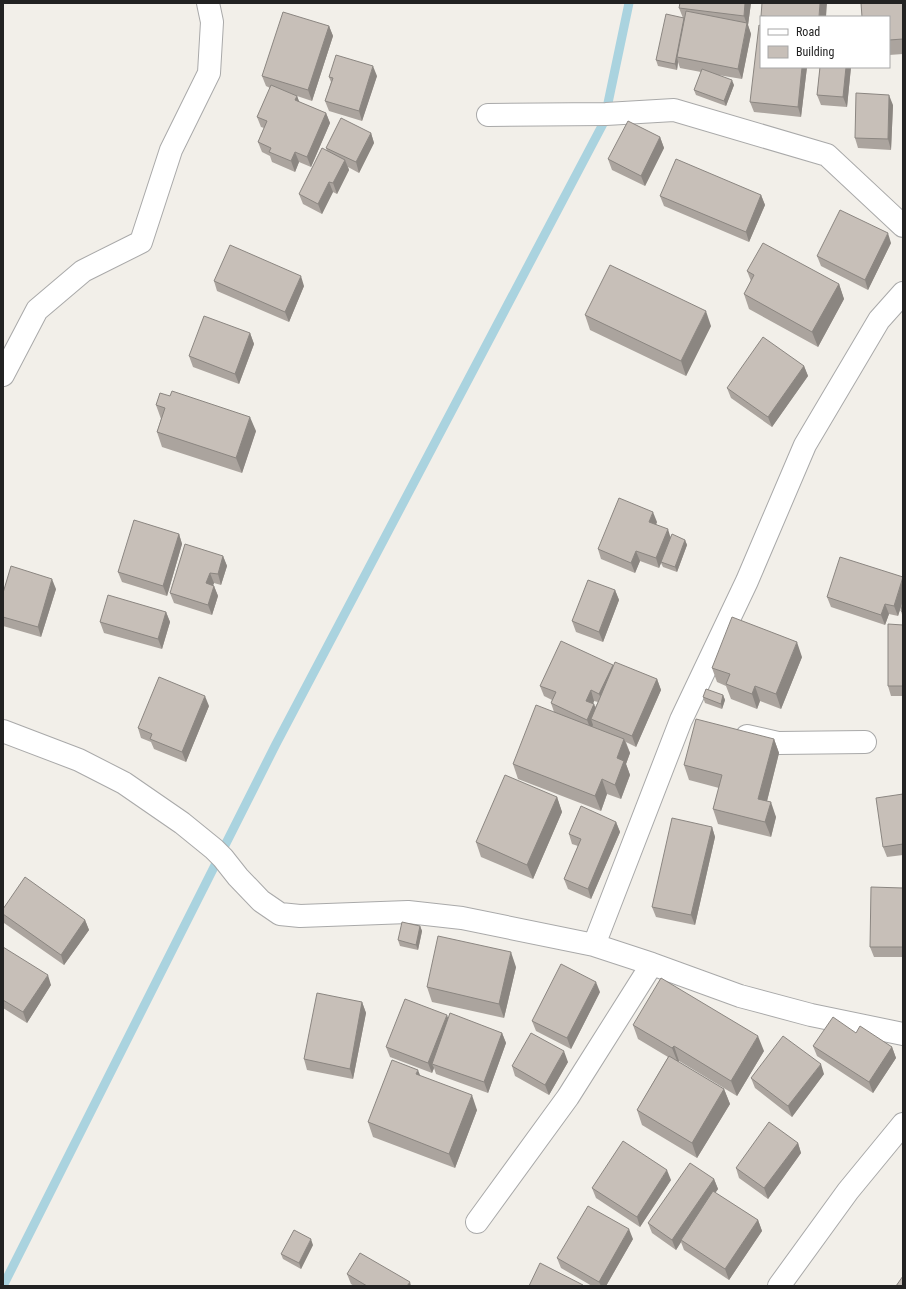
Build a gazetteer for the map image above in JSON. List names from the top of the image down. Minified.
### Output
{"legend":["Road","Building"]}
